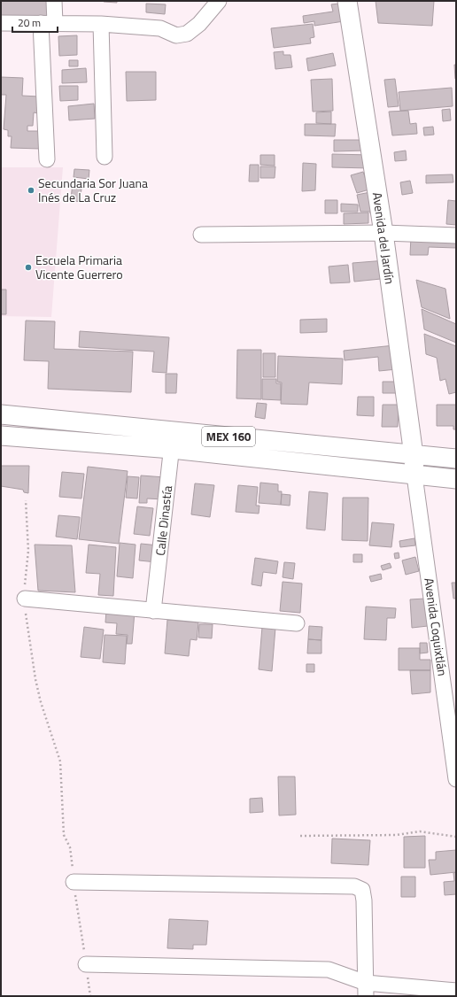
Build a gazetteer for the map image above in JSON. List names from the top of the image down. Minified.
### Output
{"streets":{"main road":["Avenida del Jardín","MEX 160"],"street":["Calle Dinastía","Avenida Coquixtlán"]},"crossings":[["Avenida del Jardín","MEX 160"],["Avenida del Jardín","Avenida Coquixtlán"],["MEX 160","Calle Dinastía"],["MEX 160","Avenida Coquixtlán"]],"places":["Secundaria Sor Juana Inés de La Cruz","Escuela Primaria Vicente Guerrero"],"scale_bar":"20 m"}
